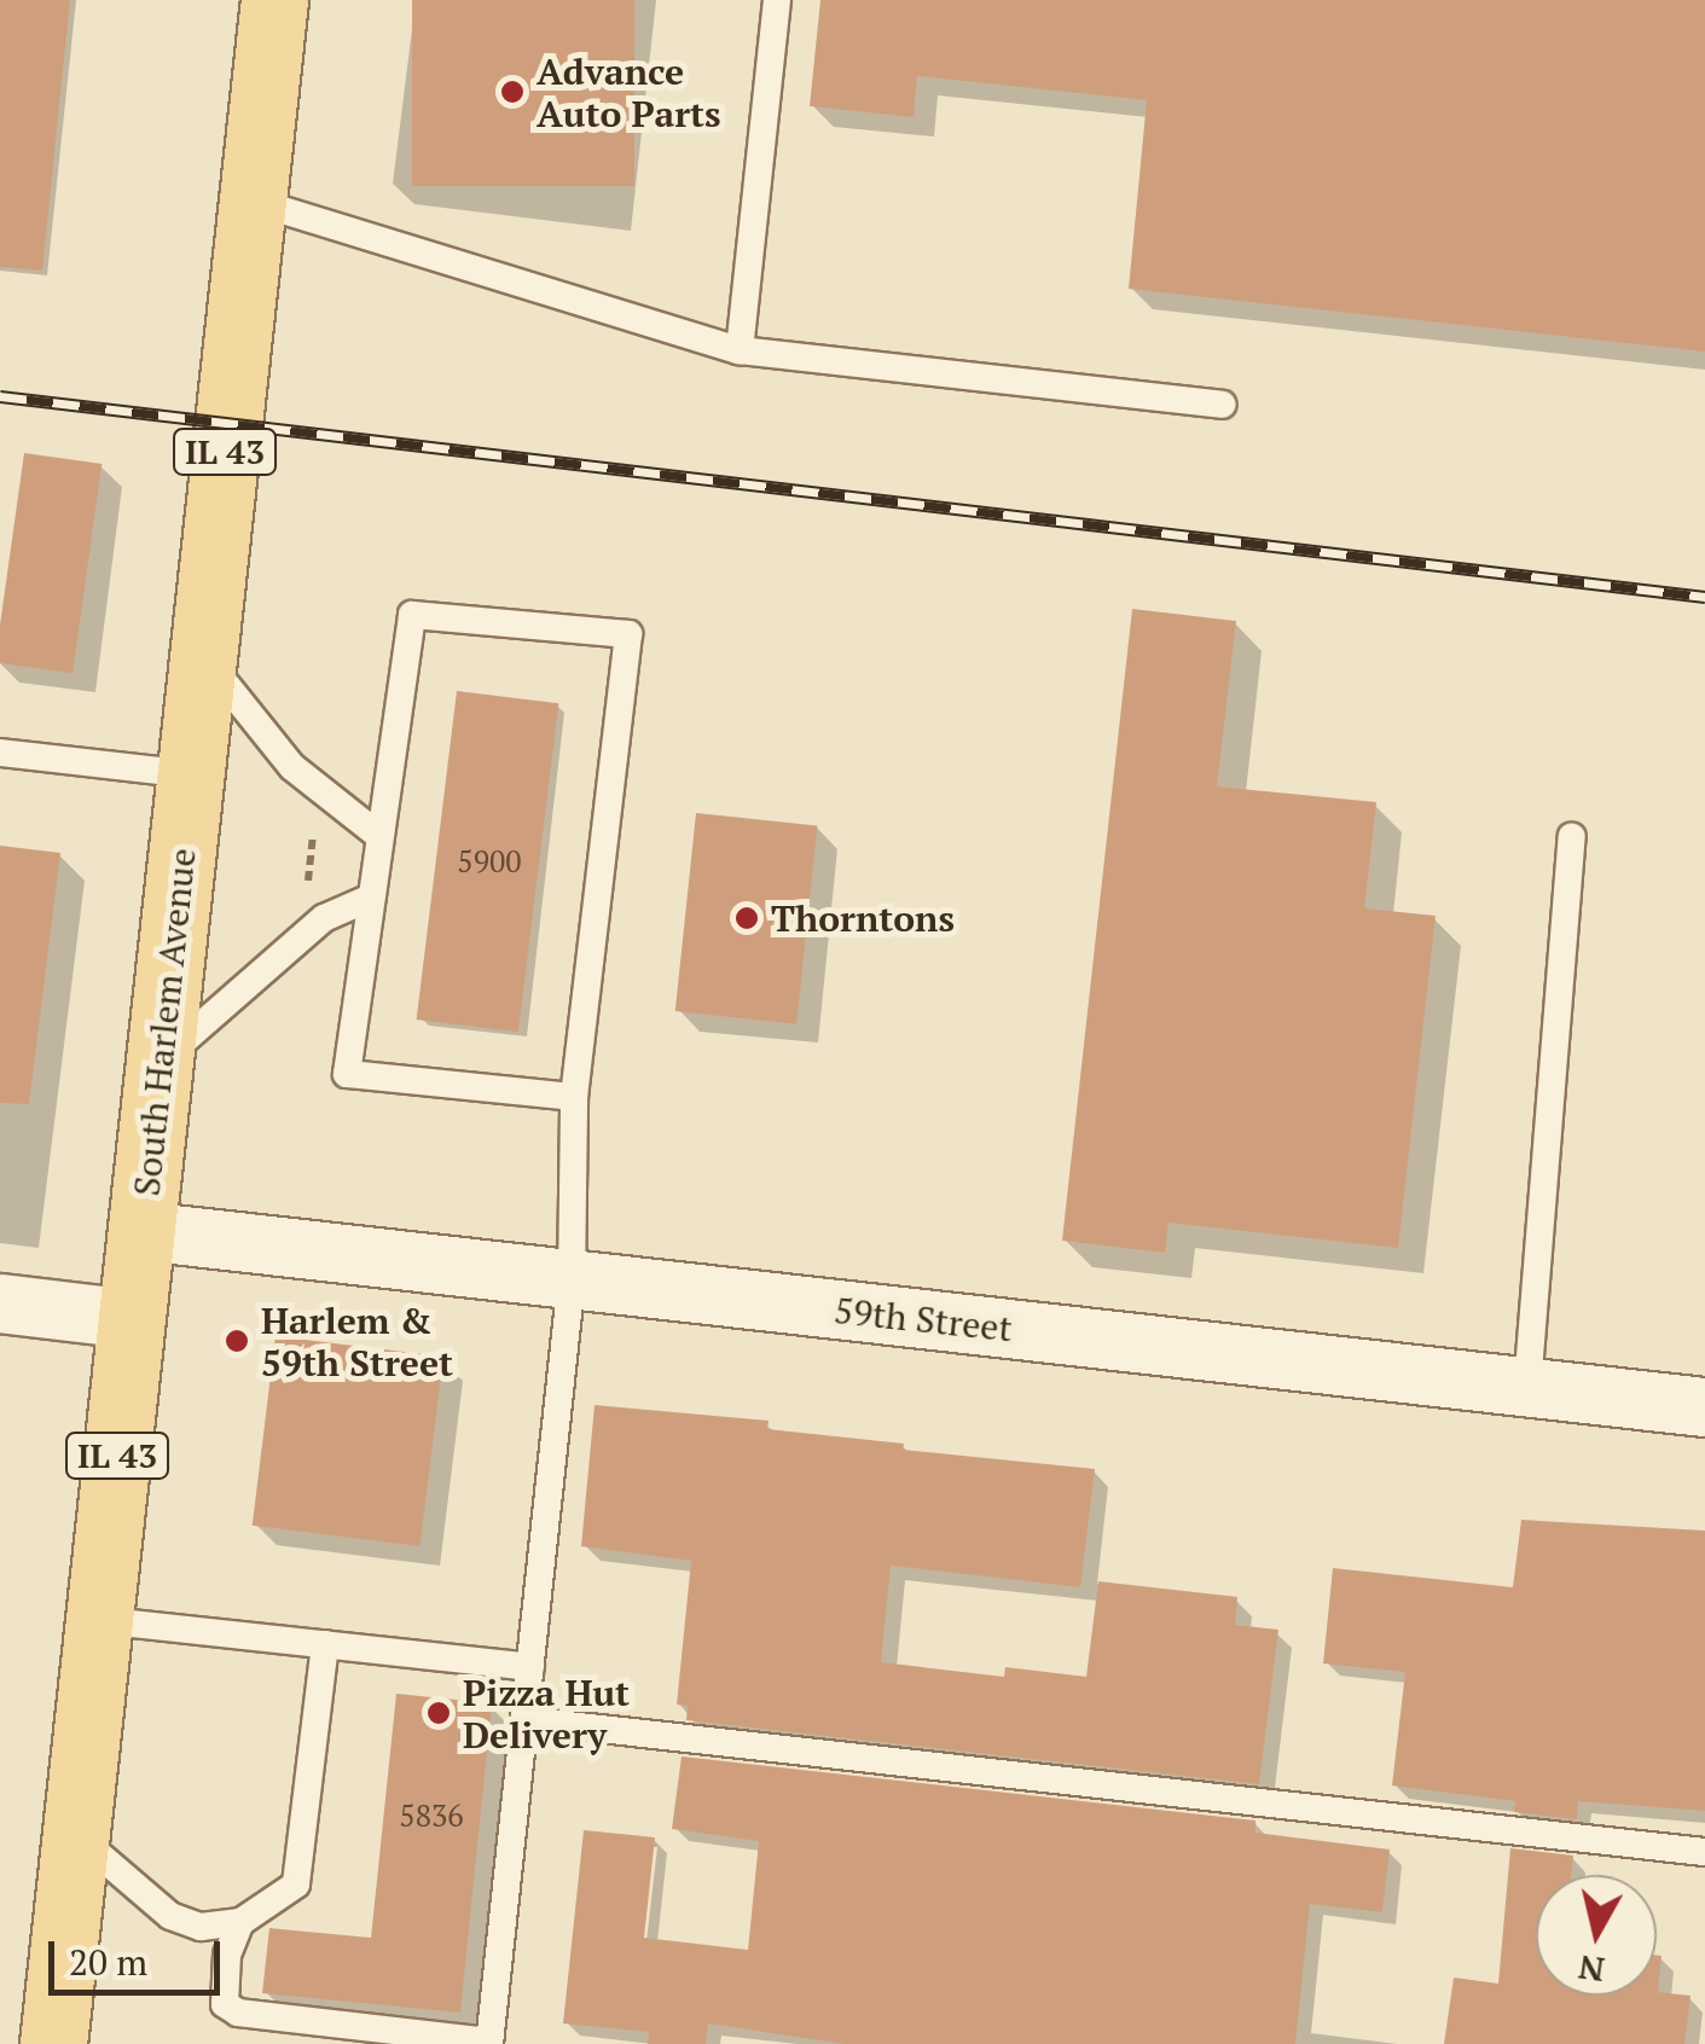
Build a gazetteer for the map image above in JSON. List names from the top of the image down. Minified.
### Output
{"streets":{"main road":["IL 43","South Harlem Avenue"],"street":["59th Street"]},"crossings":[["South Harlem Avenue","59th Street"]],"places":["Advance Auto Parts","Thorntons","Harlem & 59th Street","Pizza Hut Delivery"],"house_numbers":["5900","5836"],"scale_bar":"20 m","north":"bottom"}
